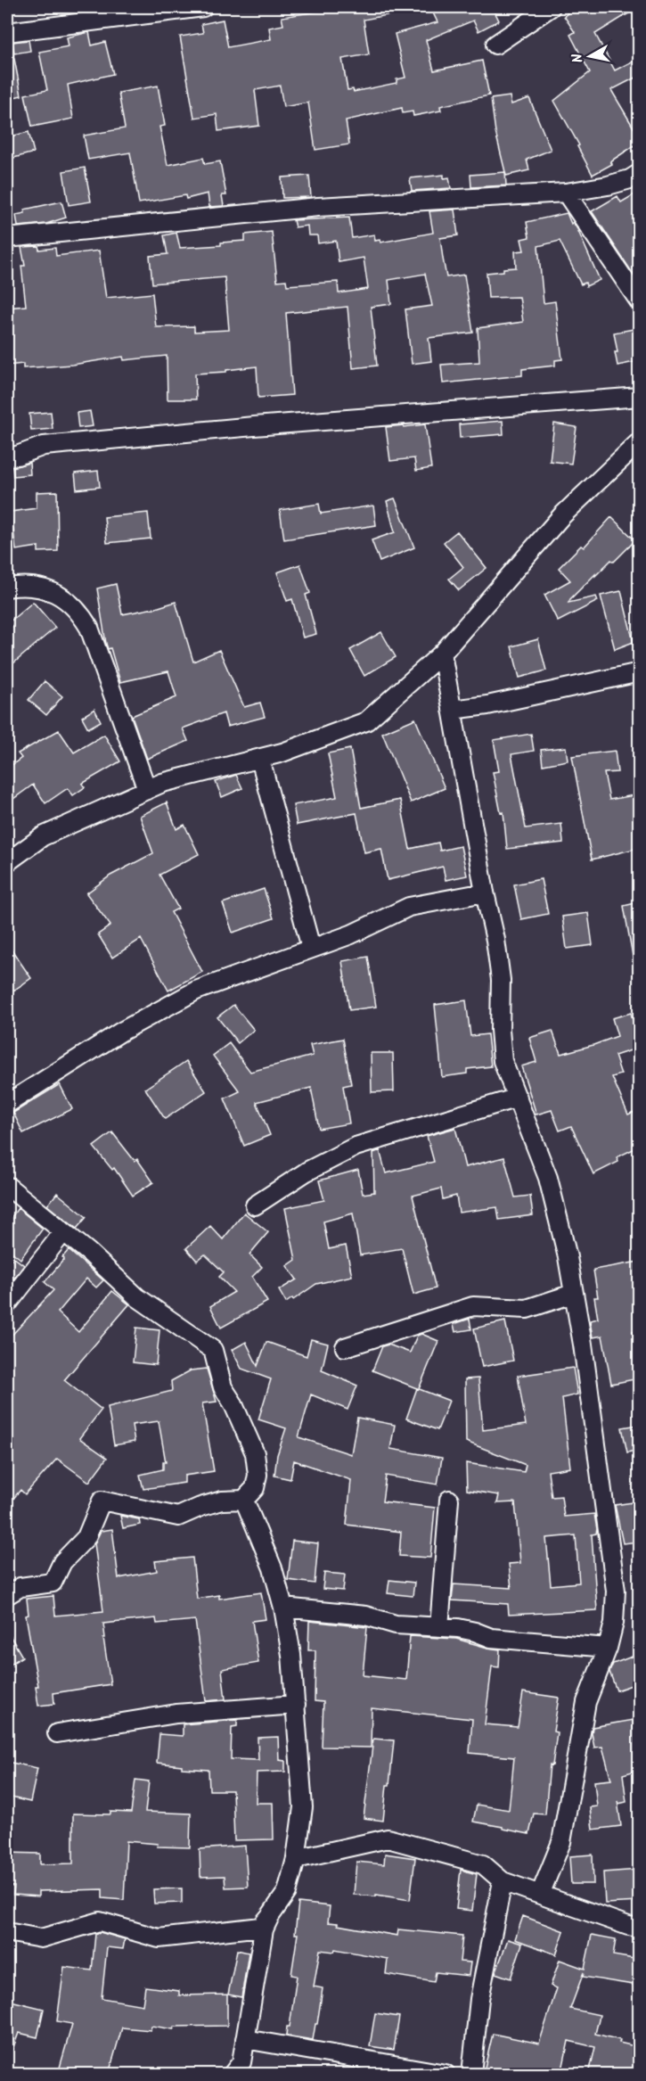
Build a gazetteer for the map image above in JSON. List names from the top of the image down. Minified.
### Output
{"north":"left"}
